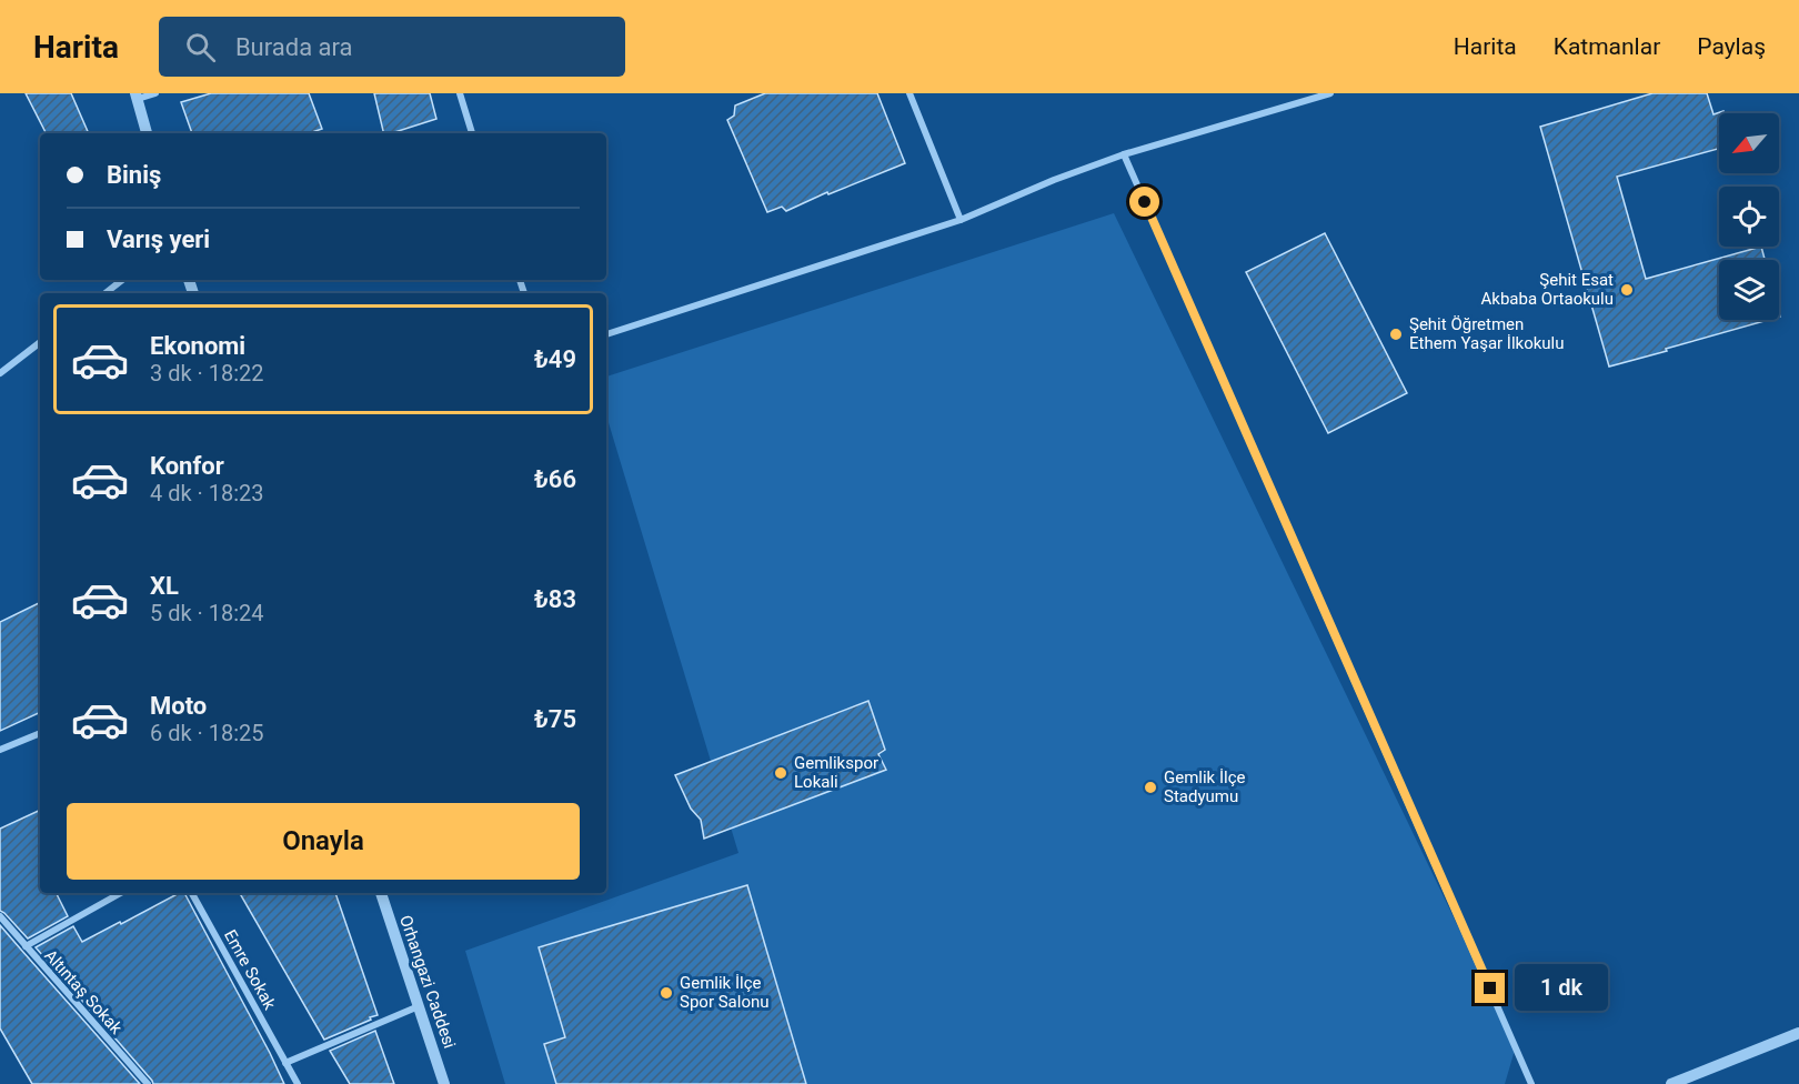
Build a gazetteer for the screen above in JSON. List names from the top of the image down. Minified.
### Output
{"streets":{"street":["Emre Sokak","Orhangazi Caddesi","Altıntaş Sokak"]},"places":["Şehit Esat Akbaba Ortaokulu","Şehit Öğretmen Ethem Yaşar İlkokulu","Gemlikspor Lokali","Gemlik İlçe Stadyumu","Gemlik İlçe Spor Salonu"],"north":"bottom left","page":{"header":"Harita","search":"Burada ara","nav":["Harita","Katmanlar","Paylaş"],"banner":["Biniş","Varış yeri"],"list":[{"name":"Ekonomi","note":"3 dk · 18:22","value":"₺49"},{"name":"Konfor","note":"4 dk · 18:23","value":"₺66"},{"name":"XL","note":"5 dk · 18:24","value":"₺83"},{"name":"Moto","note":"6 dk · 18:25","value":"₺75"}],"buttons":"Onayla","bubble":"1 dk"}}
